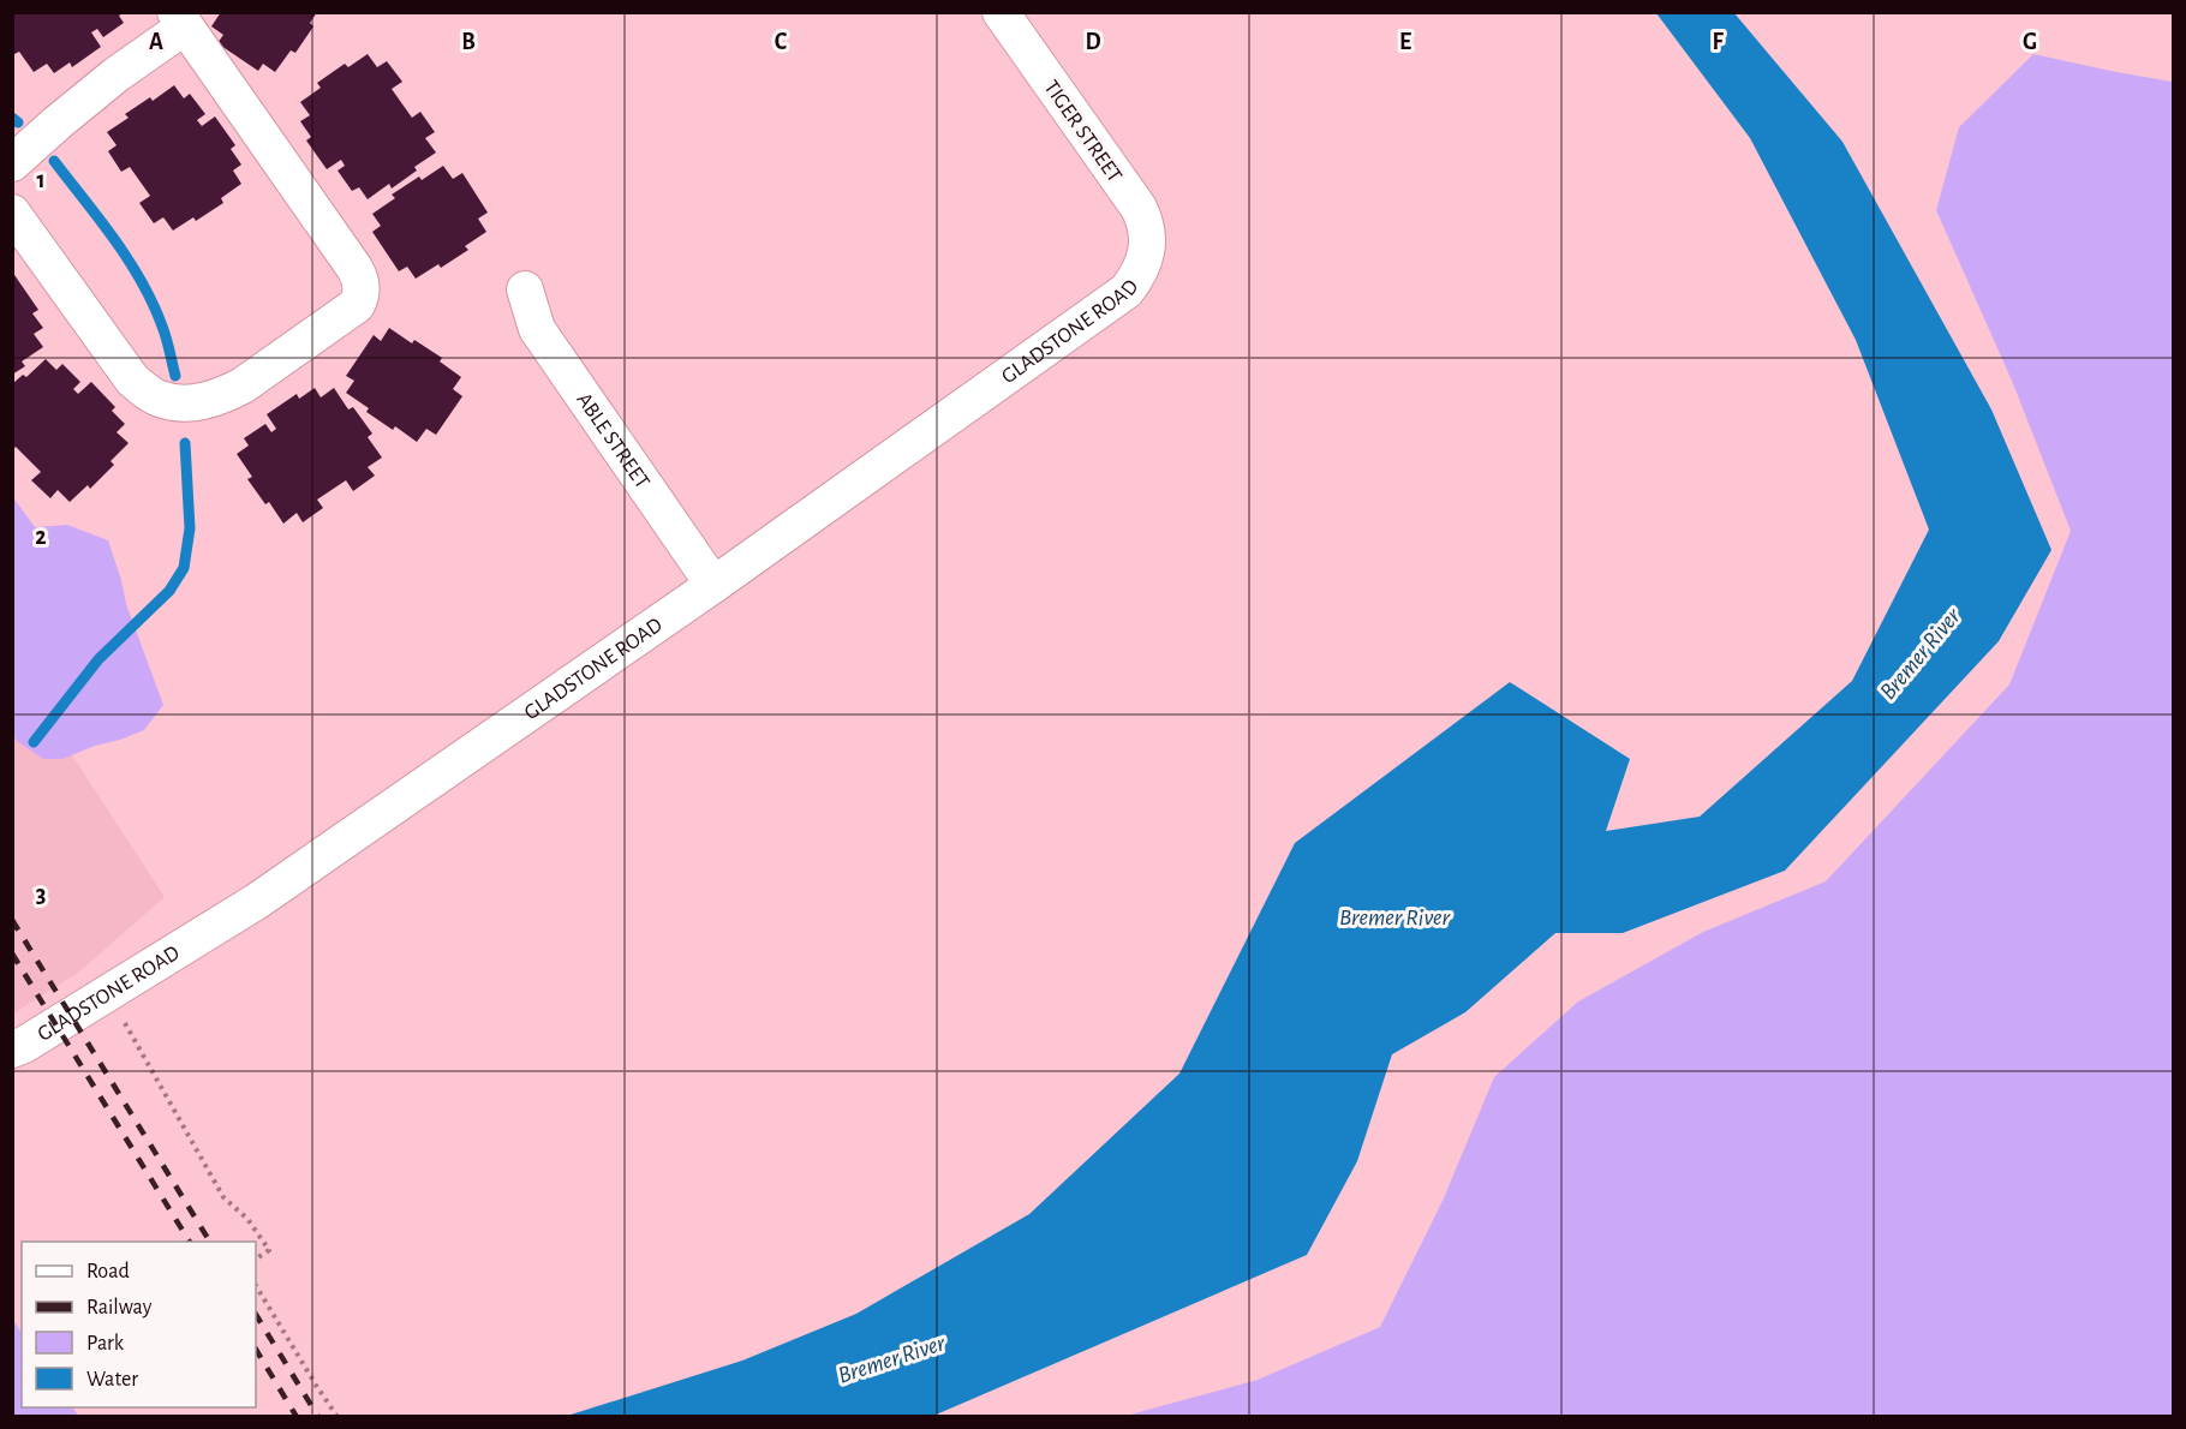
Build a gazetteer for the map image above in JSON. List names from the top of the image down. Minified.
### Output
{"streets":{"street":["TIGER STREET","GLADSTONE ROAD","ABLE STREET"]},"crossings":[["TIGER STREET","GLADSTONE ROAD"],["GLADSTONE ROAD","ABLE STREET"]],"water":["Bremer River"],"legend":["Road","Railway","Park","Water"],"grid":{"columns":["A","B","C","D","E","F","G"],"rows":["1","2","3"]}}
